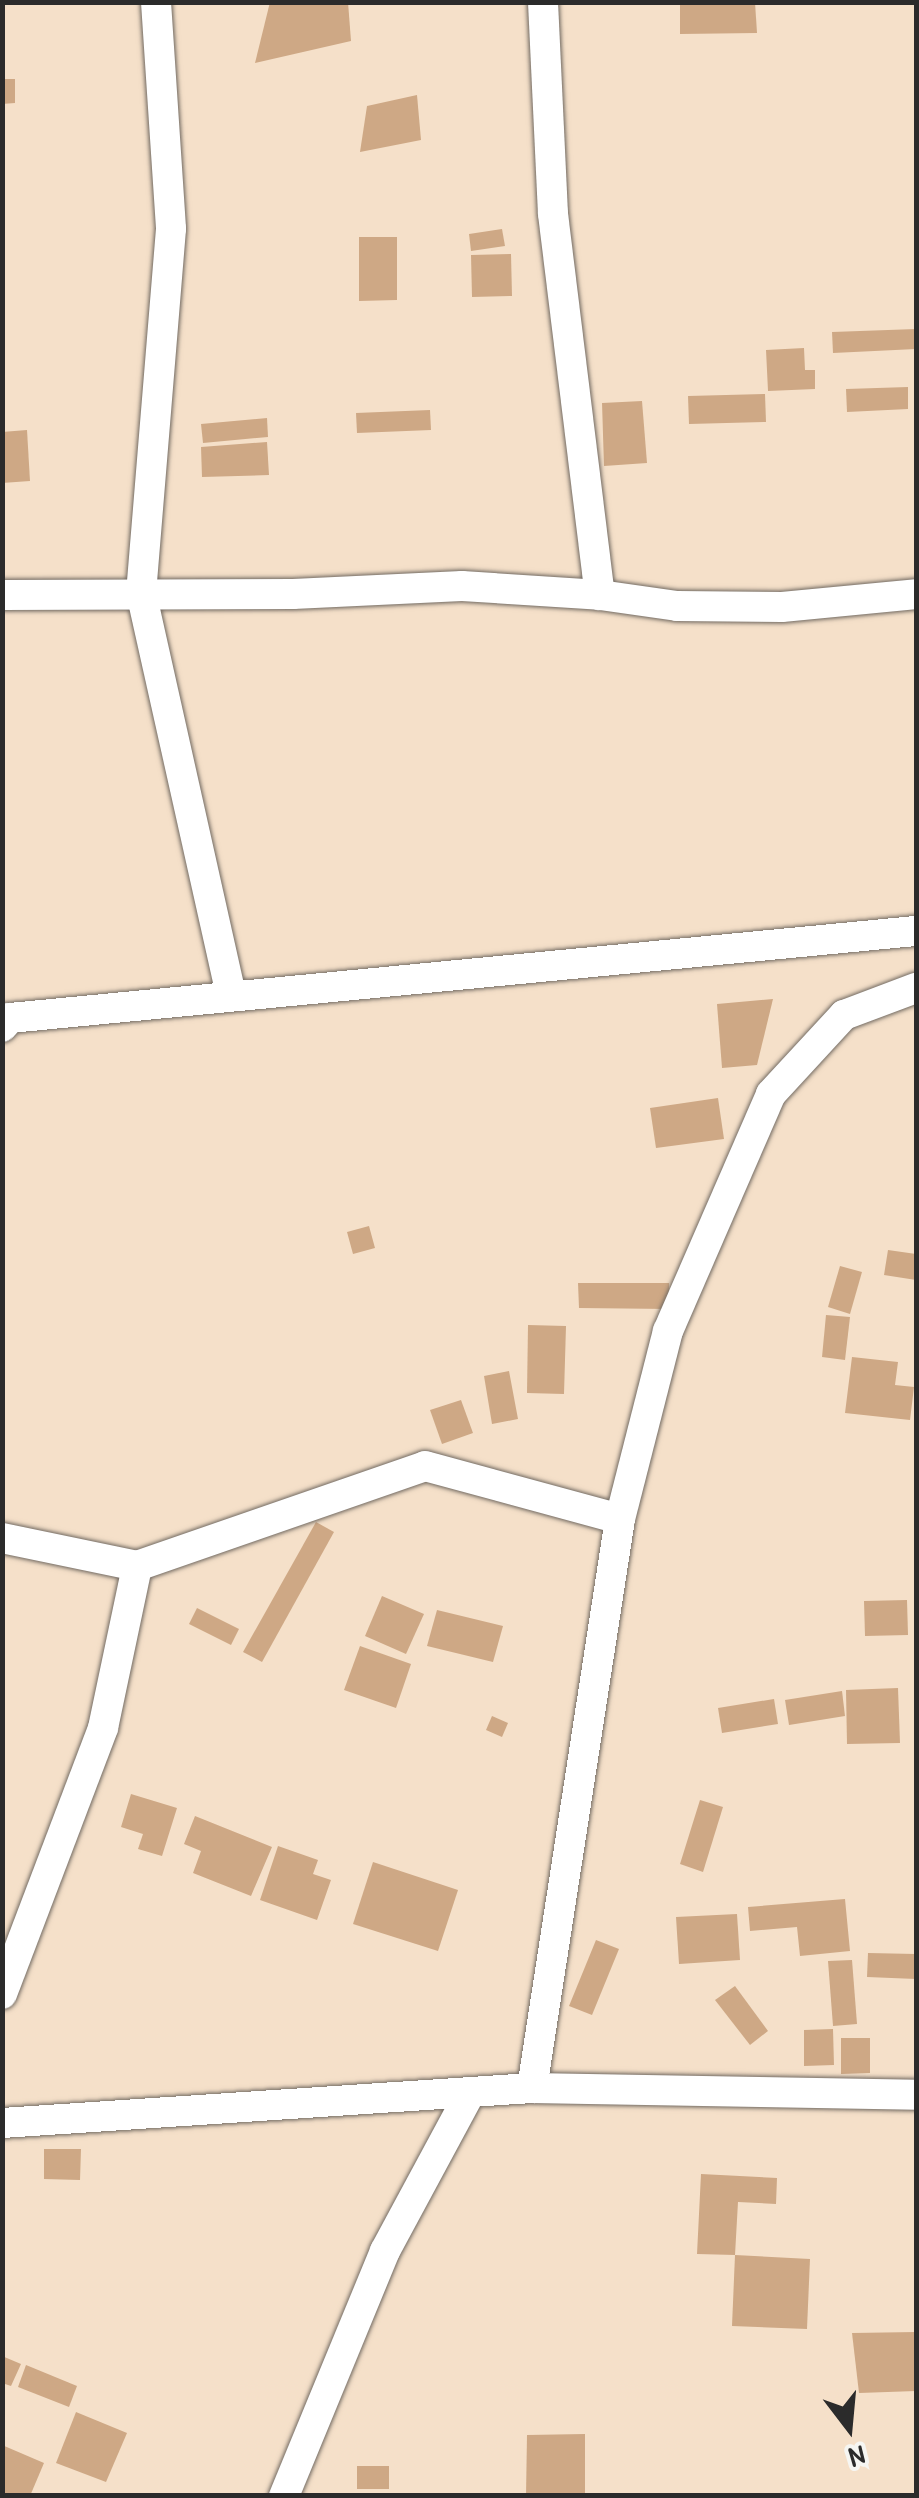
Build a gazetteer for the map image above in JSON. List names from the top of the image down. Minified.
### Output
{"north":"bottom"}
